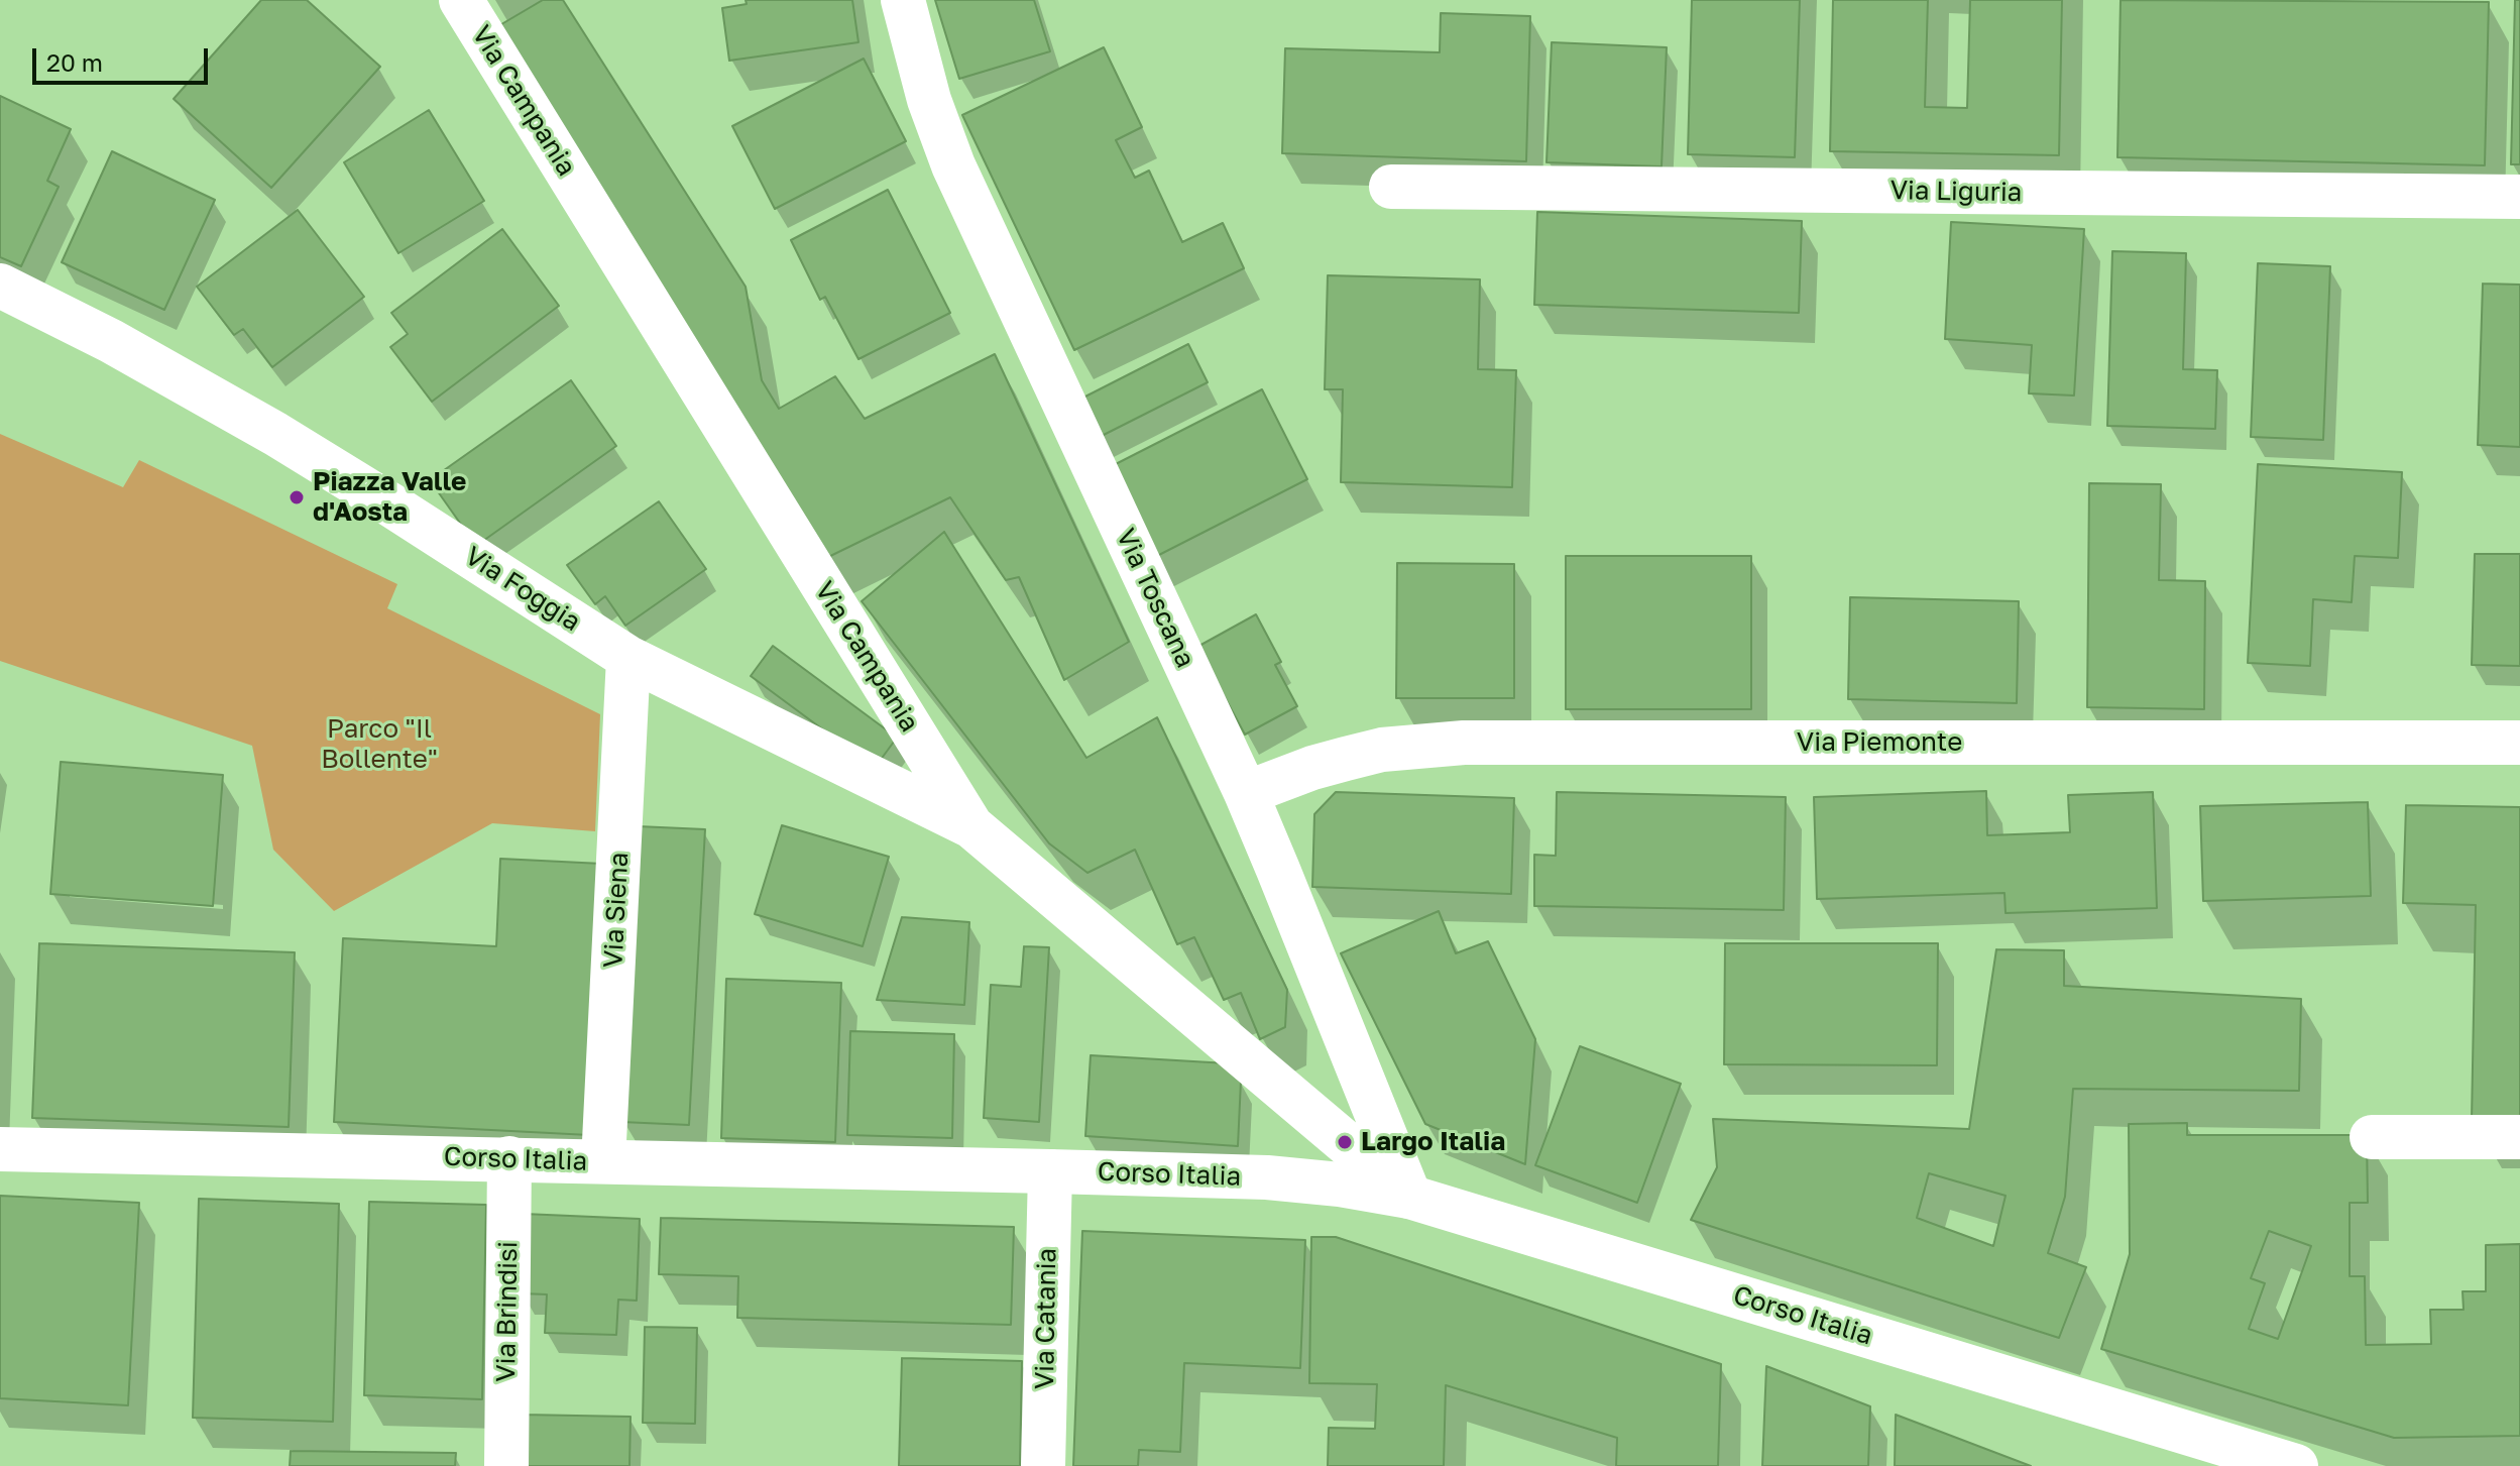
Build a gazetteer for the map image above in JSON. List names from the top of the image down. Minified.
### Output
{"streets":{"street":["Via Campania","Via Liguria","Via Foggia","Via Toscana","Via Piemonte","Via Siena","Corso Italia","Via Brindisi","Via Catania"]},"crossings":[["Via Campania","Via Foggia"],["Via Campania","Via Toscana"],["Via Campania","Corso Italia"],["Via Foggia","Via Siena"],["Via Toscana","Via Piemonte"],["Via Toscana","Corso Italia"],["Via Siena","Corso Italia"],["Corso Italia","Via Brindisi"],["Corso Italia","Via Catania"]],"parks":["Parco \"Il Bollente\""],"places":["Piazza Valle d'Aosta","Largo Italia"],"scale_bar":"20 m"}
